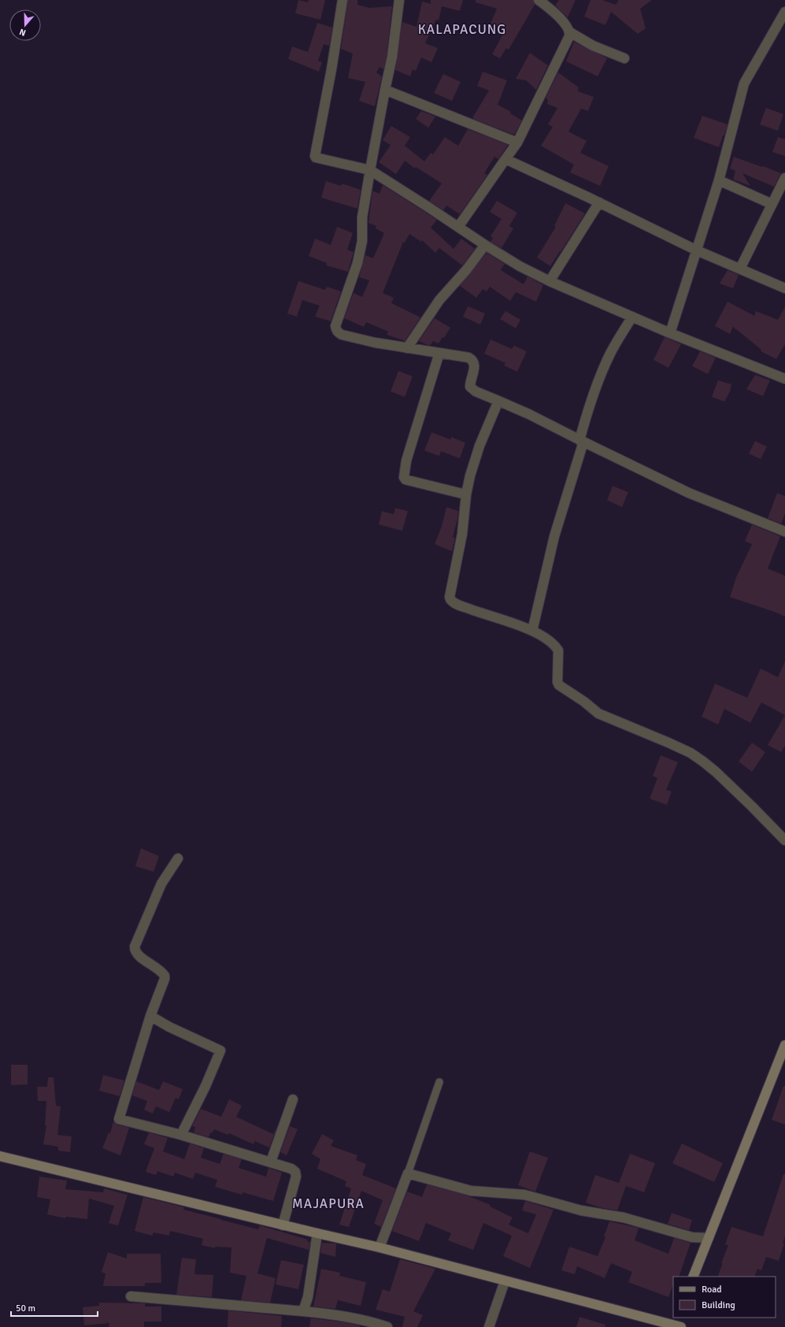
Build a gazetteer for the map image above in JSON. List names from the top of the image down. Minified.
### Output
{"districts":["KALAPACUNG","MAJAPURA"],"legend":["Road","Building"],"scale_bar":"50 m","north":"bottom"}
